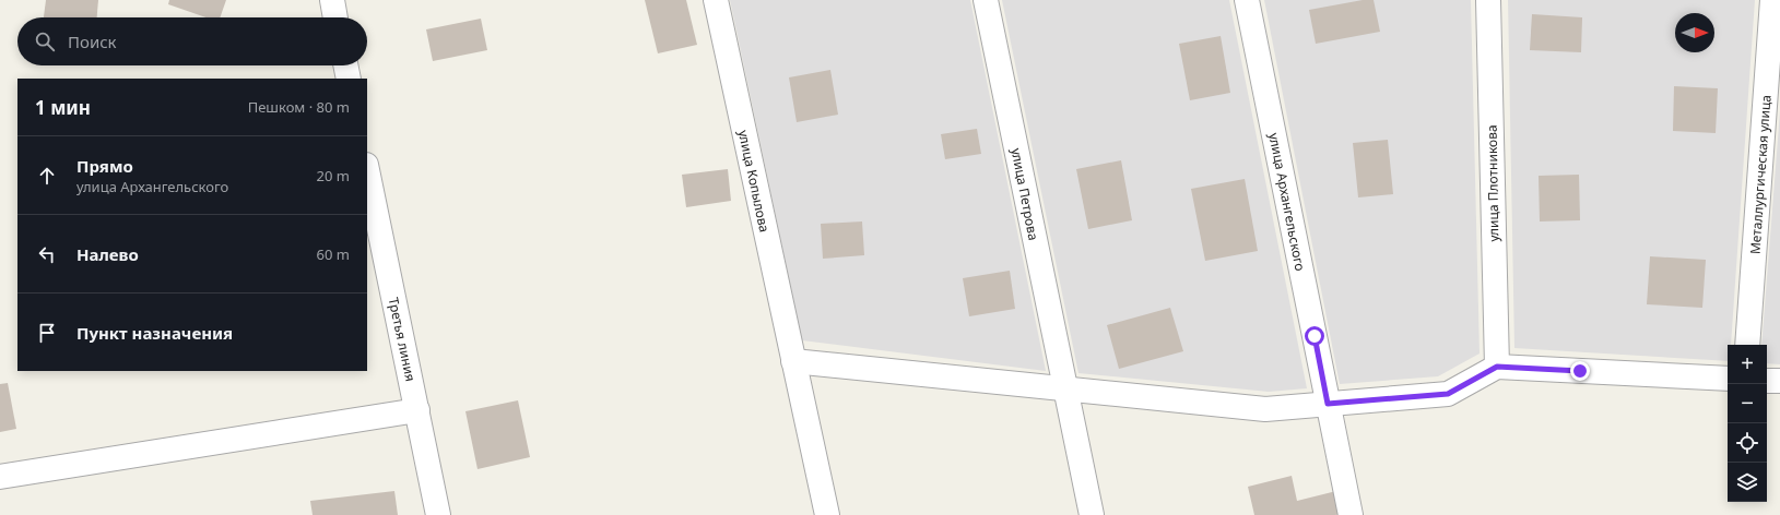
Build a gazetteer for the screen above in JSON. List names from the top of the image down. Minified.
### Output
{"streets":{"street":["Металлургическая улица","улица Копылова","улица Плотникова","улица Петрова","улица Архангельского","Третья линия"]},"north":"right","page":{"search":"Поиск","heading":["1 мин","Пешком · 80 m"],"list":[["Прямо","улица Архангельского","20 m"],["Налево","60 m"],"Пункт назначения"],"map_buttons":["+","−"]}}
